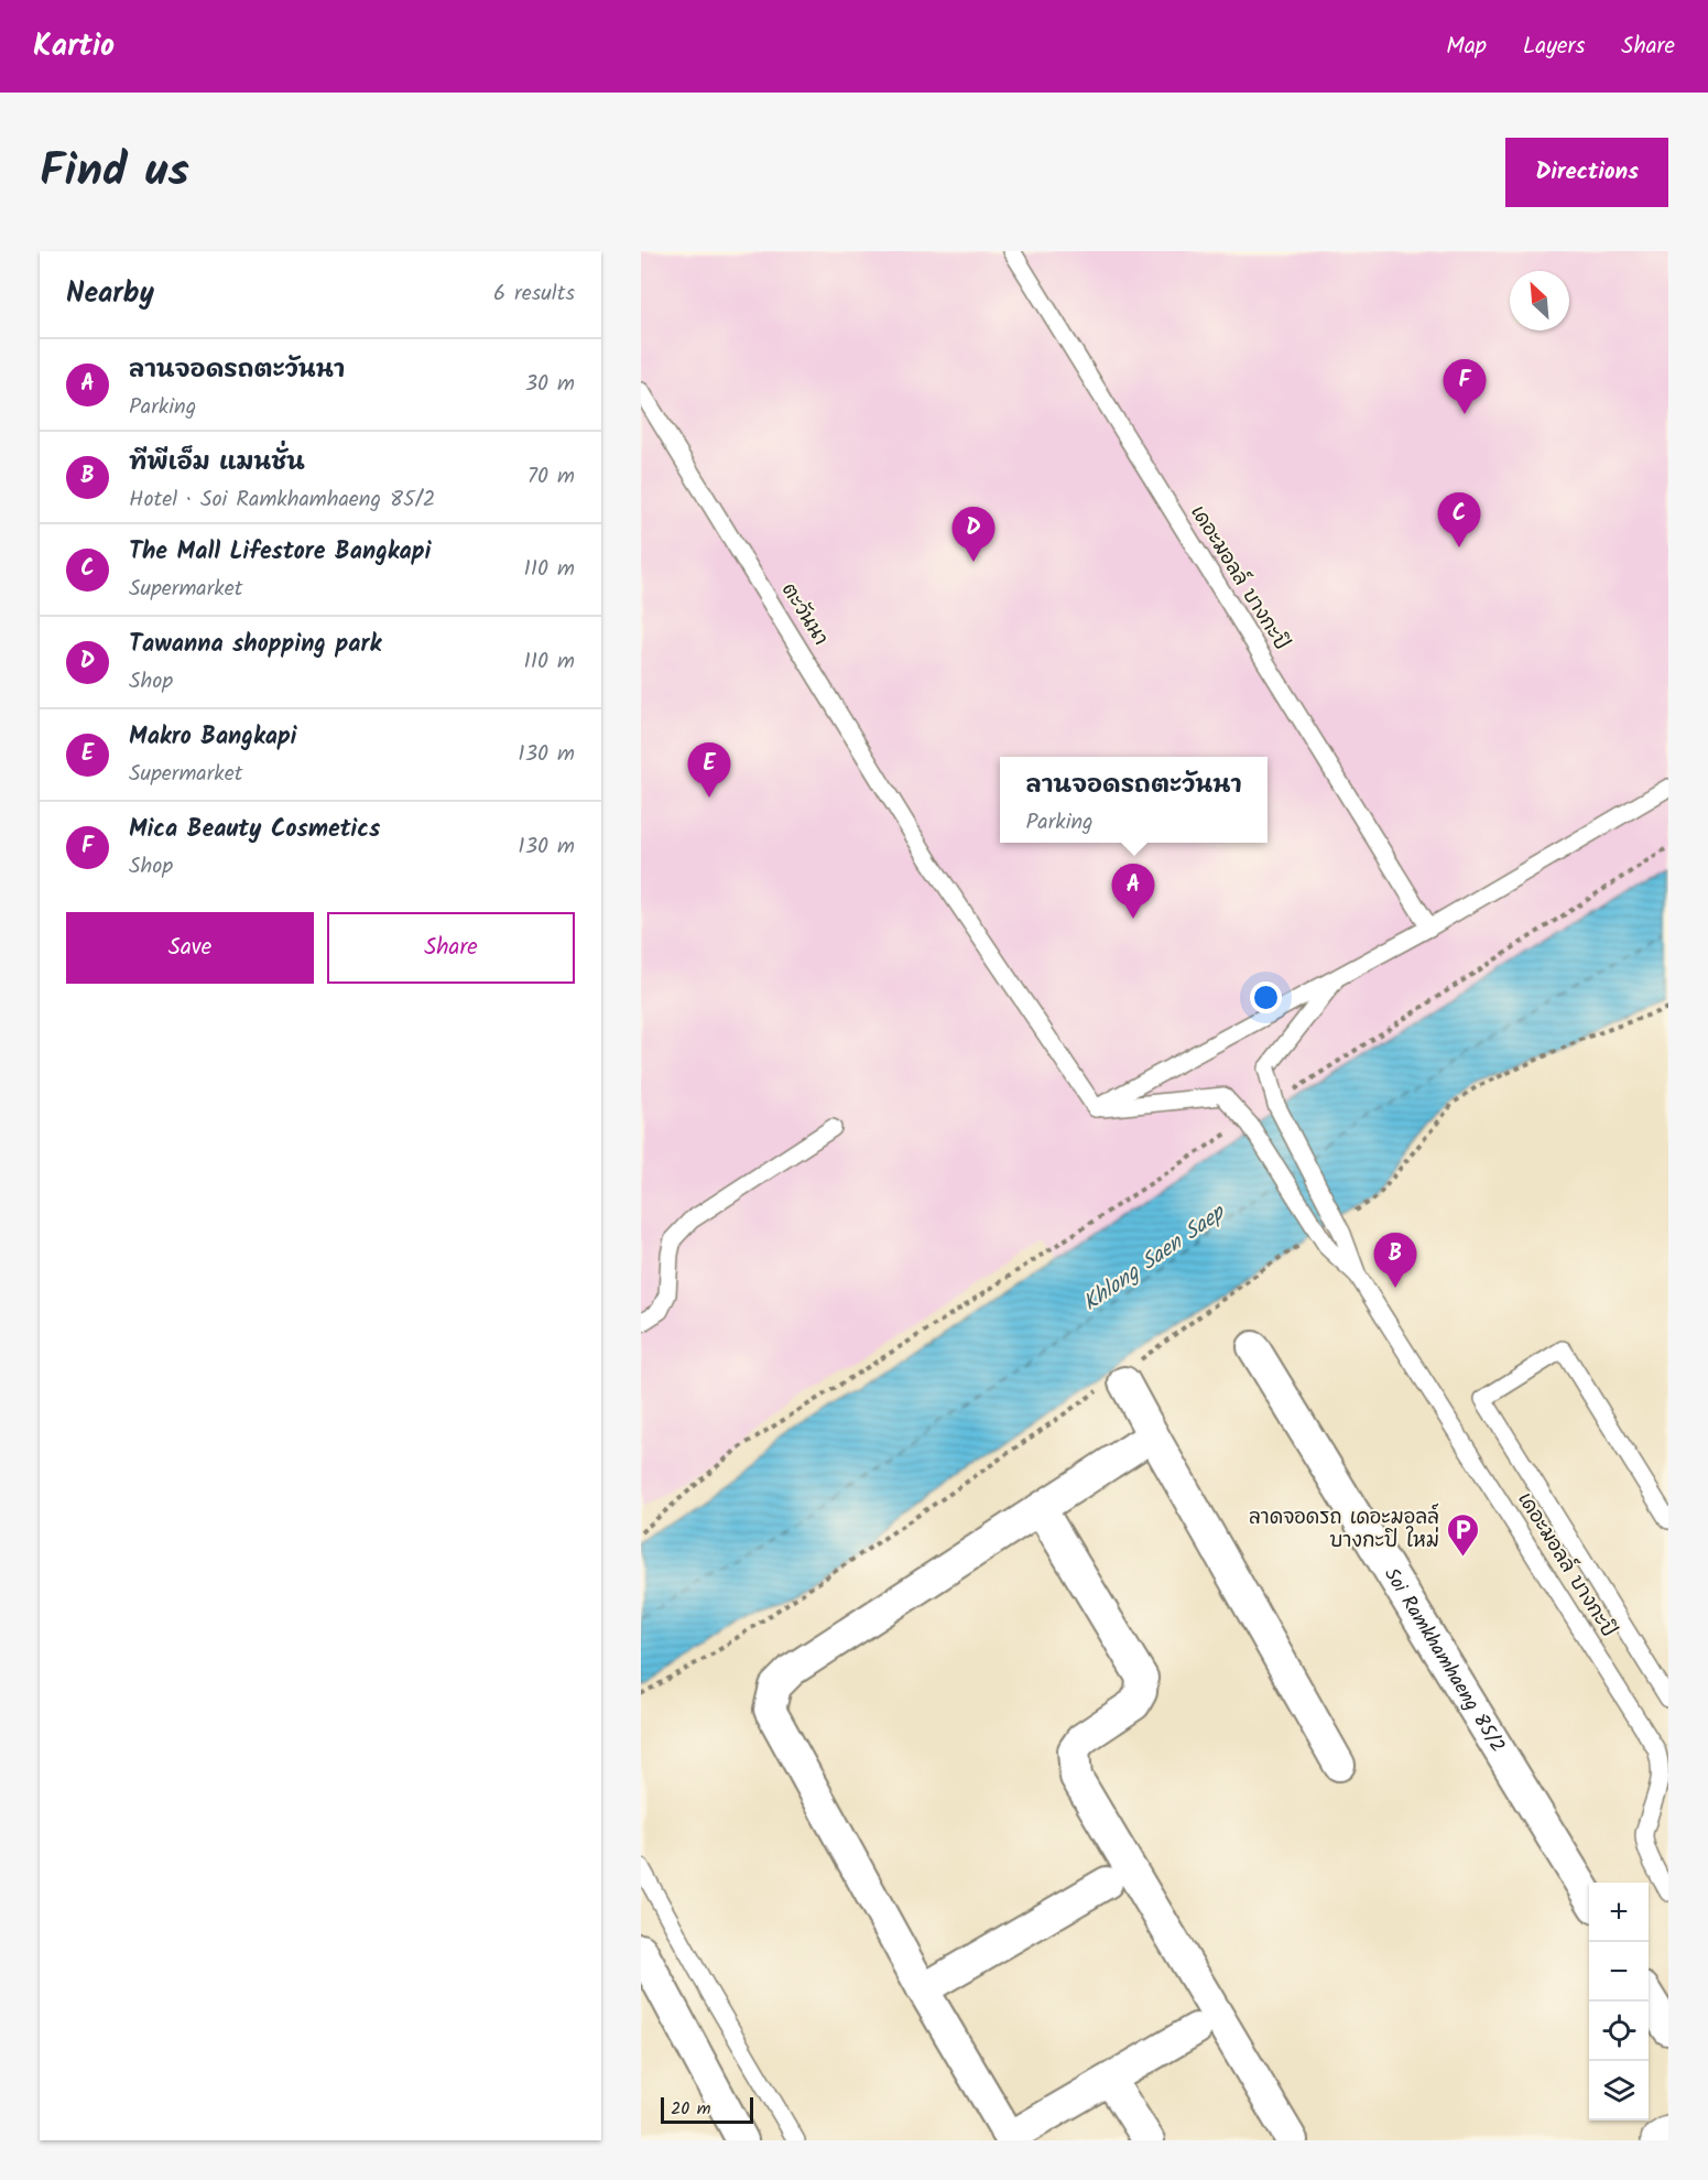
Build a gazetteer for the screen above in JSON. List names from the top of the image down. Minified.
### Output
{"streets":{"street":["Soi Ramkhamhaeng 85/2"],"lane":["เดอะมอลล์ บางกะปิ","ตะวันนา"]},"crossings":[["เดอะมอลล์ บางกะปิ","ตะวันนา"]],"water":["Khlong Saen Saep"],"places":{"parking":["ลาดจอดรถ เดอะมอลล์ บางกะปิ ใหม่"]},"scale_bar":"20 m","north":"top left","page":{"header":"Kartio","nav":["Map","Layers","Share"],"title":"Find us","buttons":["Directions",["Save","Share"]],"heading":["Nearby","6 results"],"list":[{"mark":"A","name":"ลานจอดรถตะวันนา","note":"Parking","value":"30 m"},{"mark":"B","name":"ทีพีเอ็ม แมนชั่น","note":"Hotel · Soi Ramkhamhaeng 85/2","value":"70 m"},{"mark":"C","name":"The Mall Lifestore Bangkapi","note":"Supermarket","value":"110 m"},{"mark":"D","name":"Tawanna shopping park","note":"Shop","value":"110 m"},{"mark":"E","name":"Makro Bangkapi","note":"Supermarket","value":"130 m"},{"mark":"F","name":"Mica Beauty Cosmetics","note":"Shop","value":"130 m"}],"pins":["F","C","D","E","A","B"],"popup":["ลานจอดรถตะวันนา","Parking"],"map_buttons":["+","−"],"scale":"20 m"}}
